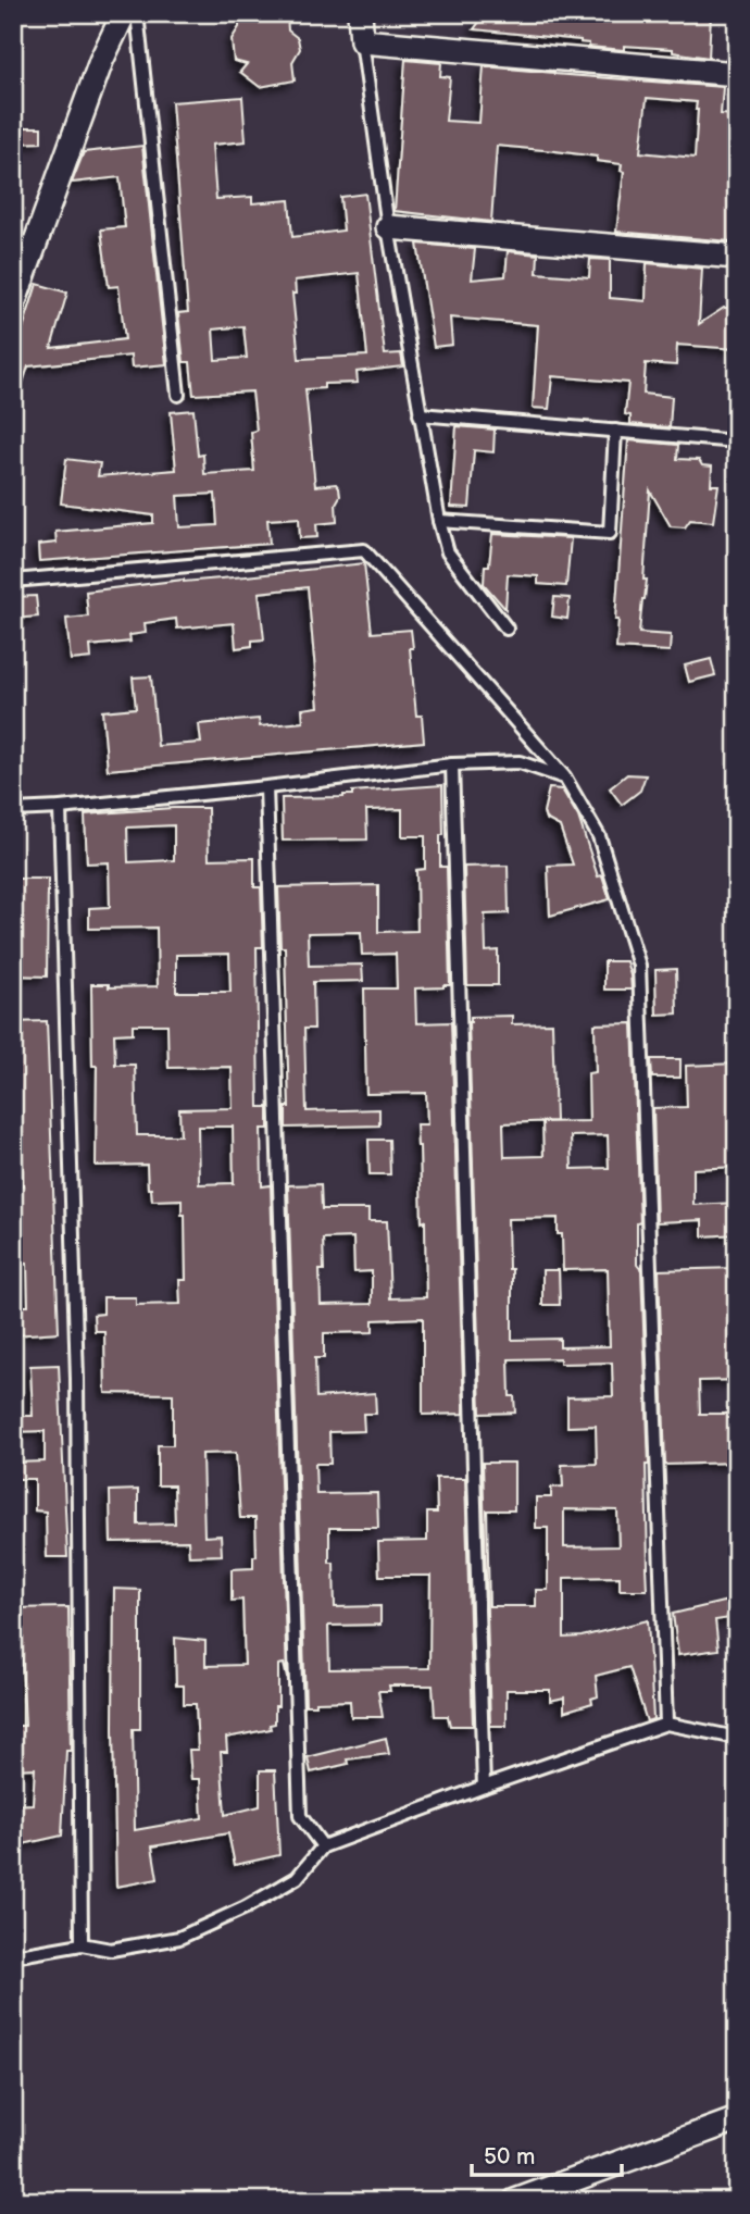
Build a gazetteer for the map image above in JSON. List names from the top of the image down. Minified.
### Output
{"scale_bar":"50 m"}
